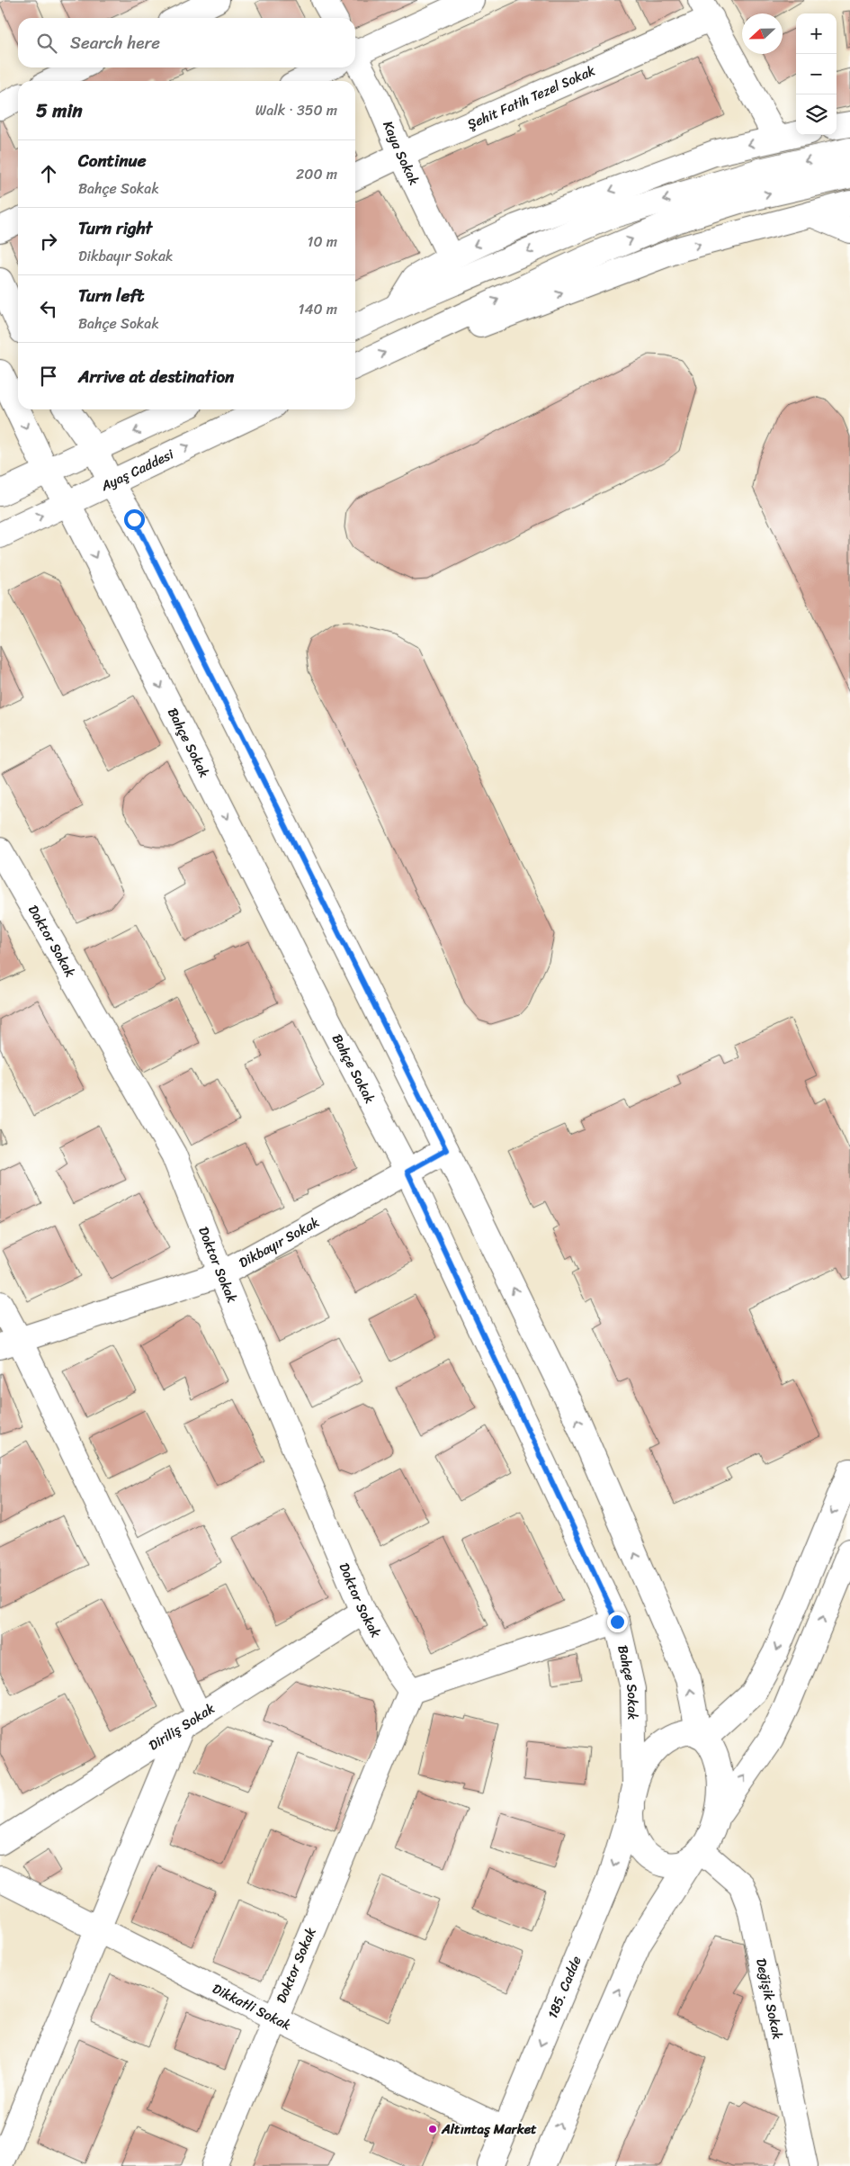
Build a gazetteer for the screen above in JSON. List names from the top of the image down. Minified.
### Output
{"streets":{"street":["Şehit Fatih Tezel Sokak","Kaya Sokak","Ayaş Caddesi","Bahçe Sokak","Doktor Sokak","Dikbayır Sokak","Diriliş Sokak","185. Cadde","Değişik Sokak","Dikkatli Sokak"]},"crossings":[["Şehit Fatih Tezel Sokak","Kaya Sokak"],["Ayaş Caddesi","Bahçe Sokak"],["Bahçe Sokak","Dikbayır Sokak"],["Bahçe Sokak","185. Cadde"],["Bahçe Sokak","Değişik Sokak"],["Doktor Sokak","Dikbayır Sokak"],["Doktor Sokak","Diriliş Sokak"],["Doktor Sokak","Dikkatli Sokak"],["185. Cadde","Değişik Sokak"],["185. Cadde","Dikkatli Sokak"]],"places":["Altıntaş Market"],"north":"left","page":{"map_buttons":["+","−"],"search":"Search here","heading":["5 min","Walk · 350 m"],"list":[["Continue","Bahçe Sokak","200 m"],["Turn right","Dikbayır Sokak","10 m"],["Turn left","Bahçe Sokak","140 m"],"Arrive at destination"]}}
